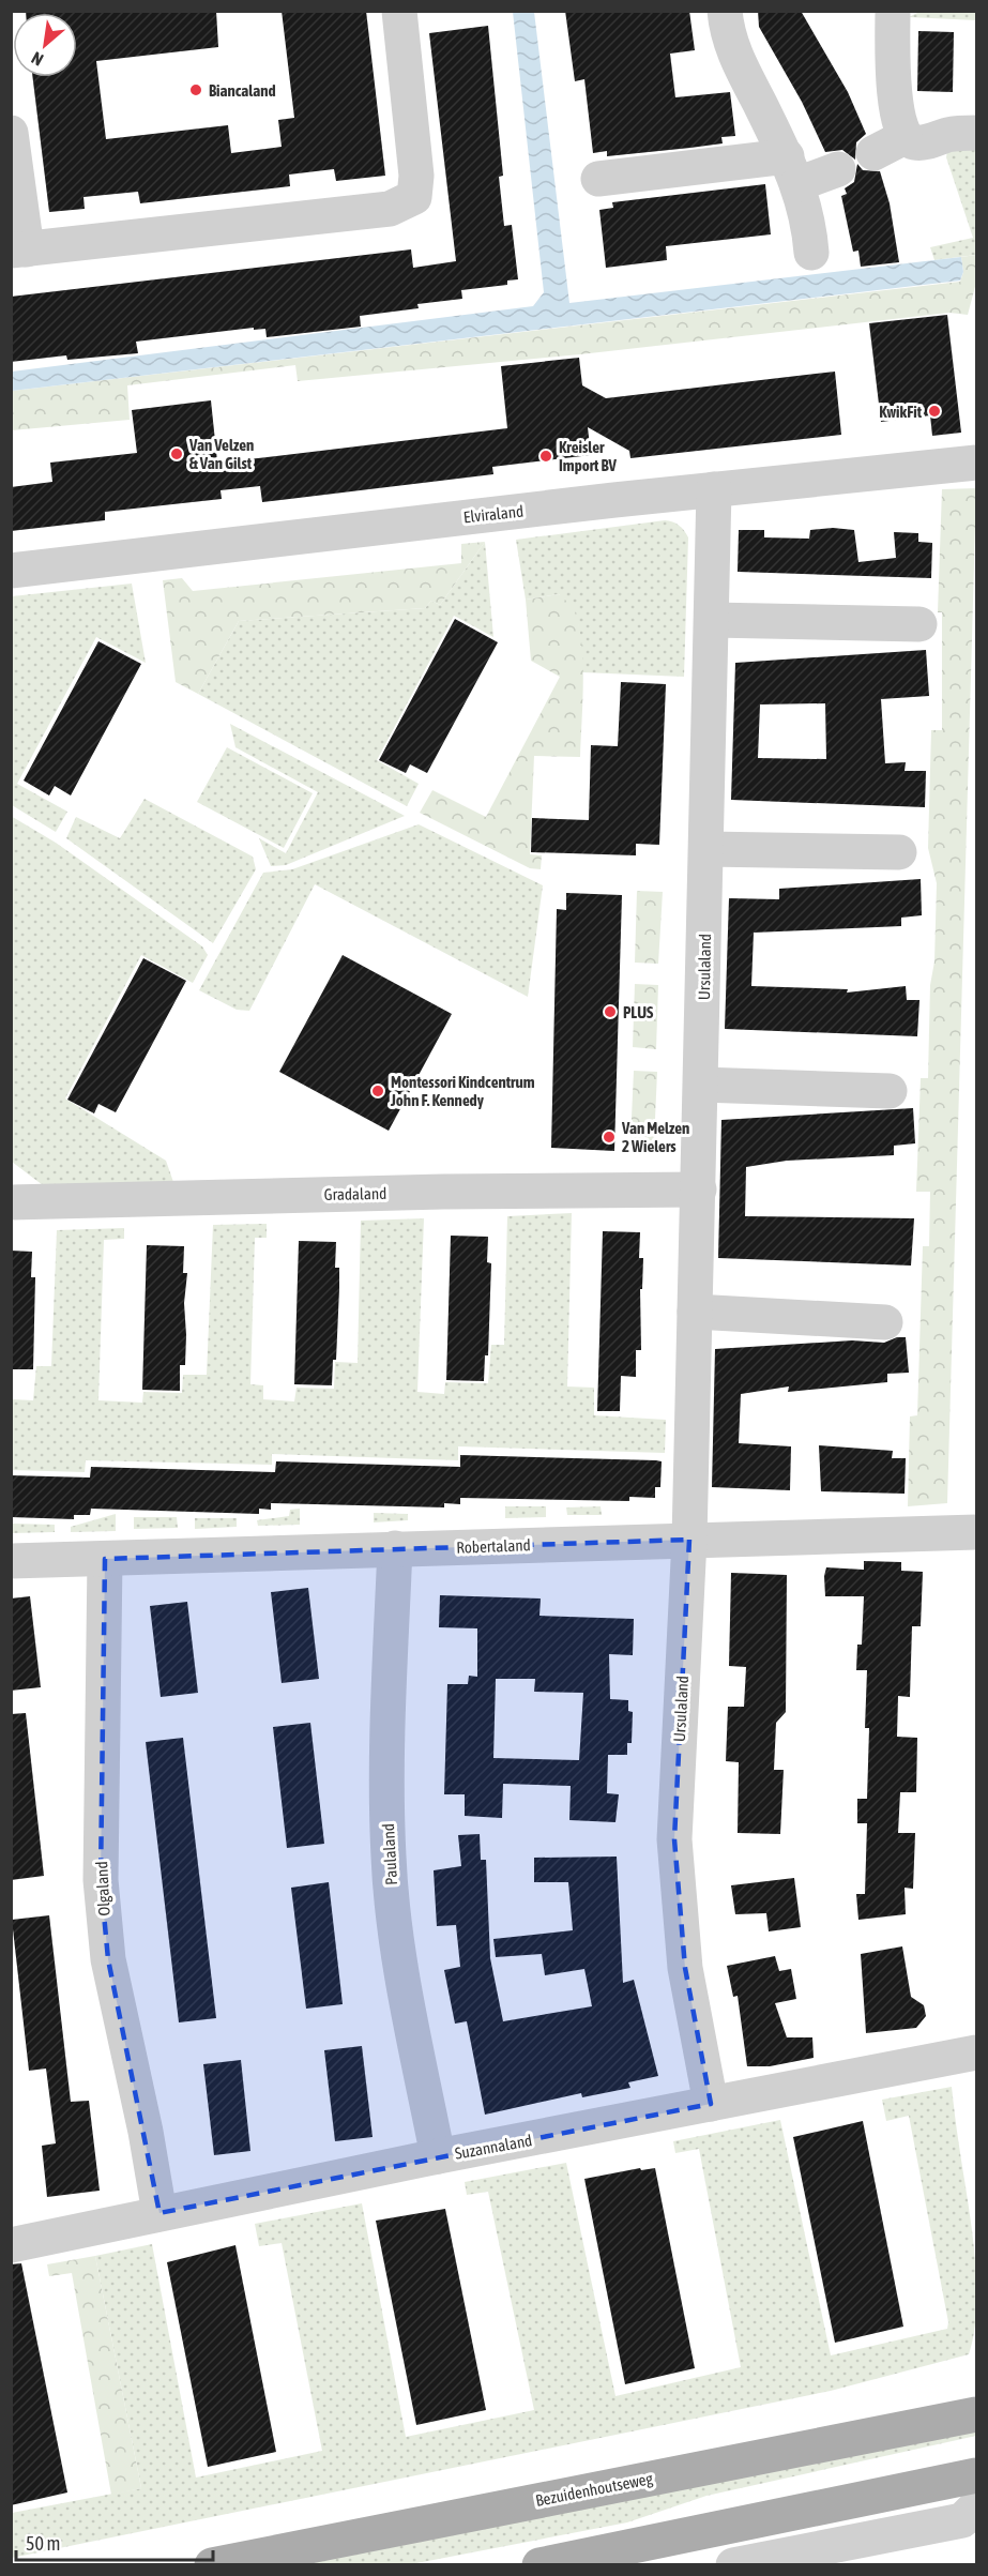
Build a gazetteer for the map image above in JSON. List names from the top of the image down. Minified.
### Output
{"streets":{"main road":["Bezuidenhoutseweg"],"street":["Elviraland","Ursulaland","Gradaland","Robertaland","Paulaland","Olgaland","Suzannaland"]},"crossings":[["Elviraland","Ursulaland"],["Ursulaland","Gradaland"],["Ursulaland","Robertaland"],["Ursulaland","Suzannaland"],["Robertaland","Paulaland"],["Robertaland","Olgaland"],["Paulaland","Suzannaland"],["Olgaland","Suzannaland"]],"places":["Biancaland","KwikFit","Van Velzen & Van Gilst","Kreisler Import BV","PLUS","Montessori Kindcentrum John F. Kennedy","Van Melzen 2 Wielers"],"scale_bar":"50 m","north":"bottom left"}
